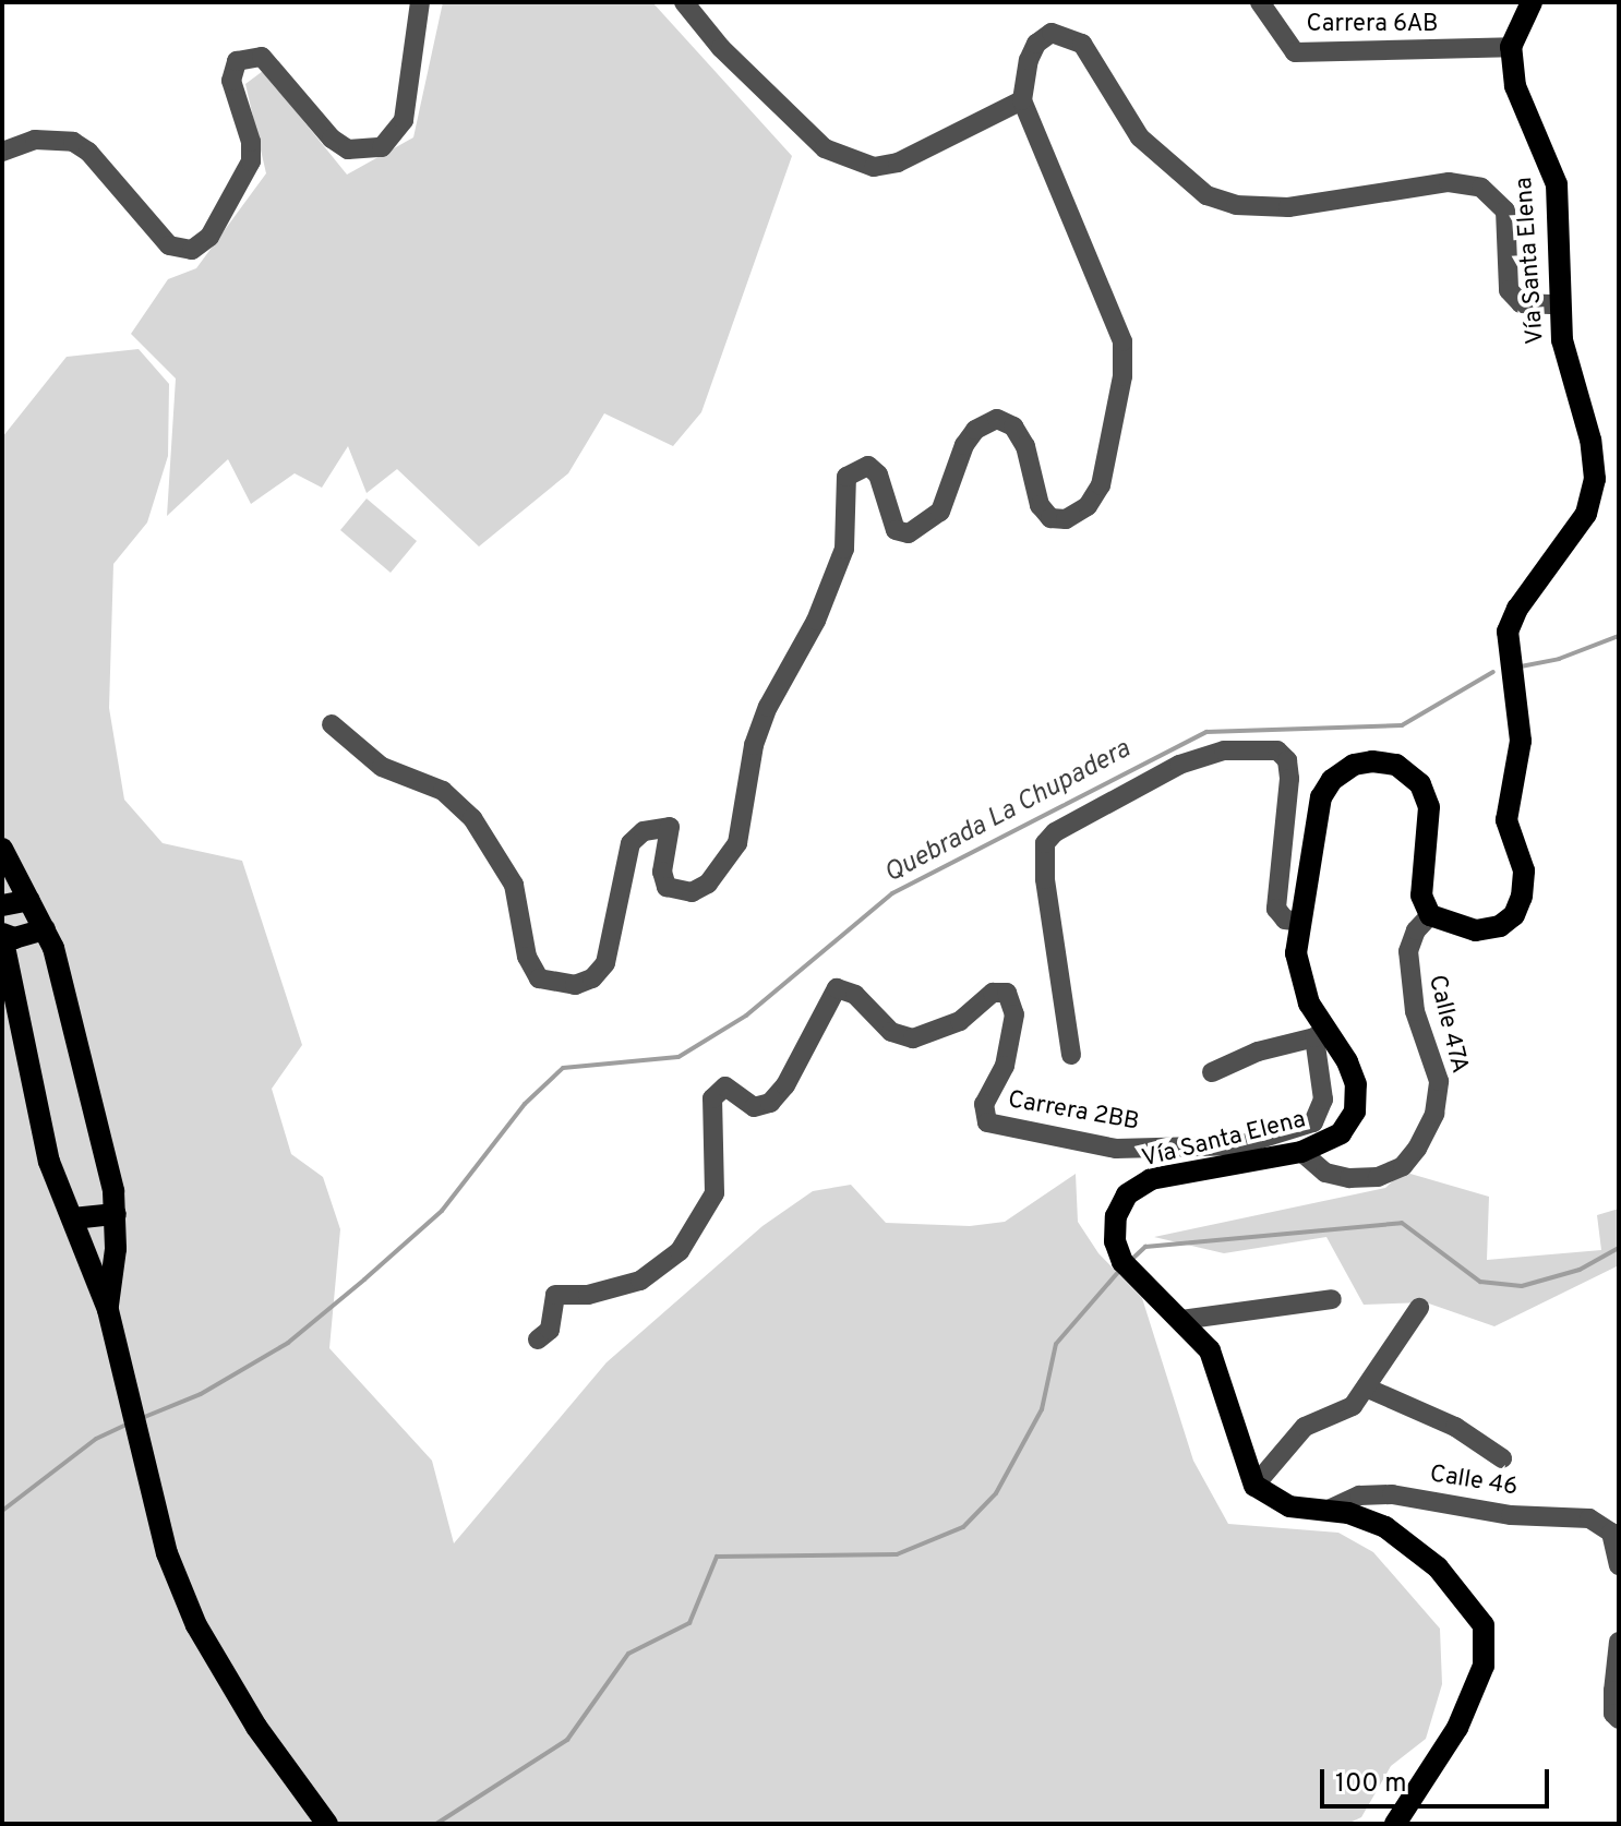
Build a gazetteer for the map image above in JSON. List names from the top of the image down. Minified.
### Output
{"streets":{"main road":["Vía Santa Elena"],"street":["Carrera 6AB","Calle 47A","Carrera 2BB","Calle 46"]},"crossings":[["Carrera 6AB","Vía Santa Elena"],["Vía Santa Elena","Calle 47A"],["Vía Santa Elena","Carrera 2BB"]],"water":["Quebrada La Chupadera"],"scale_bar":"100 m"}
